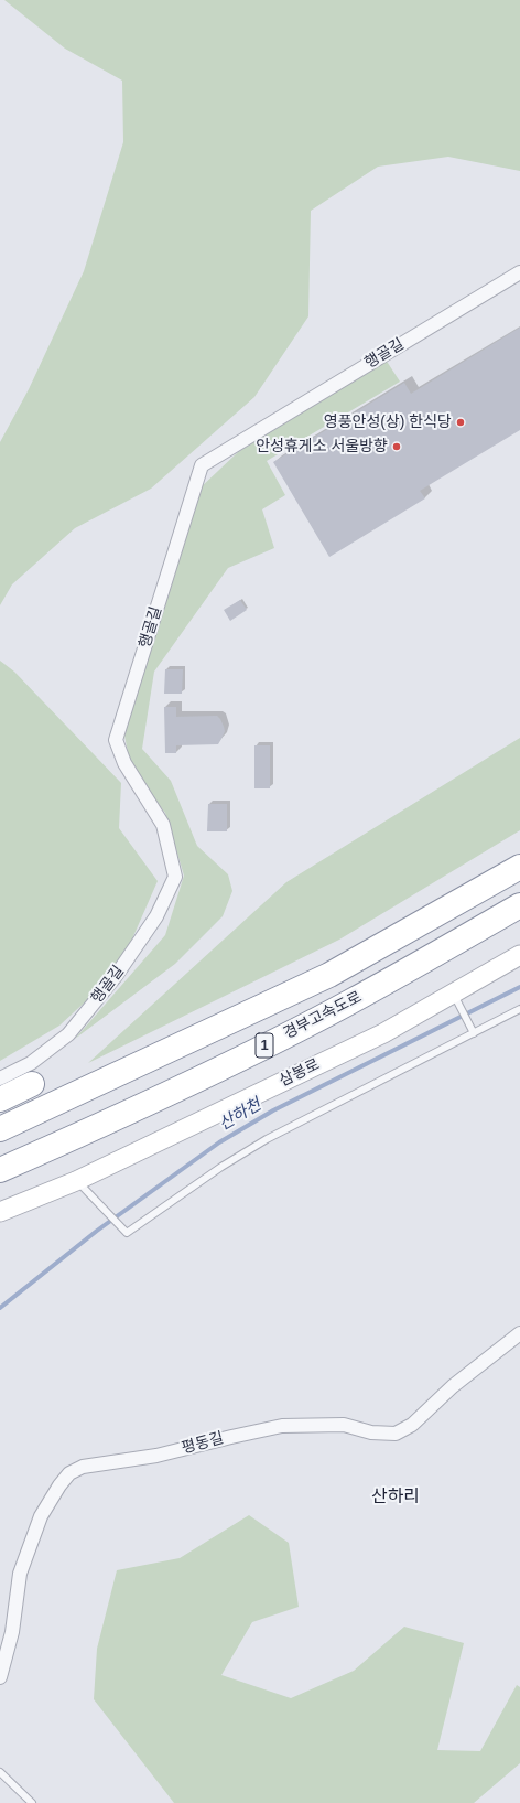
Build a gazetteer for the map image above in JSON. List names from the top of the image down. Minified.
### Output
{"streets":{"highway":["경부고속도로","1"],"main road":["삼봉로"],"street":["행골길","평동길"]},"districts":["산하리"],"water":["산하천"],"places":["영풍안성(상) 한식당","안성휴게소 서울방향"]}
